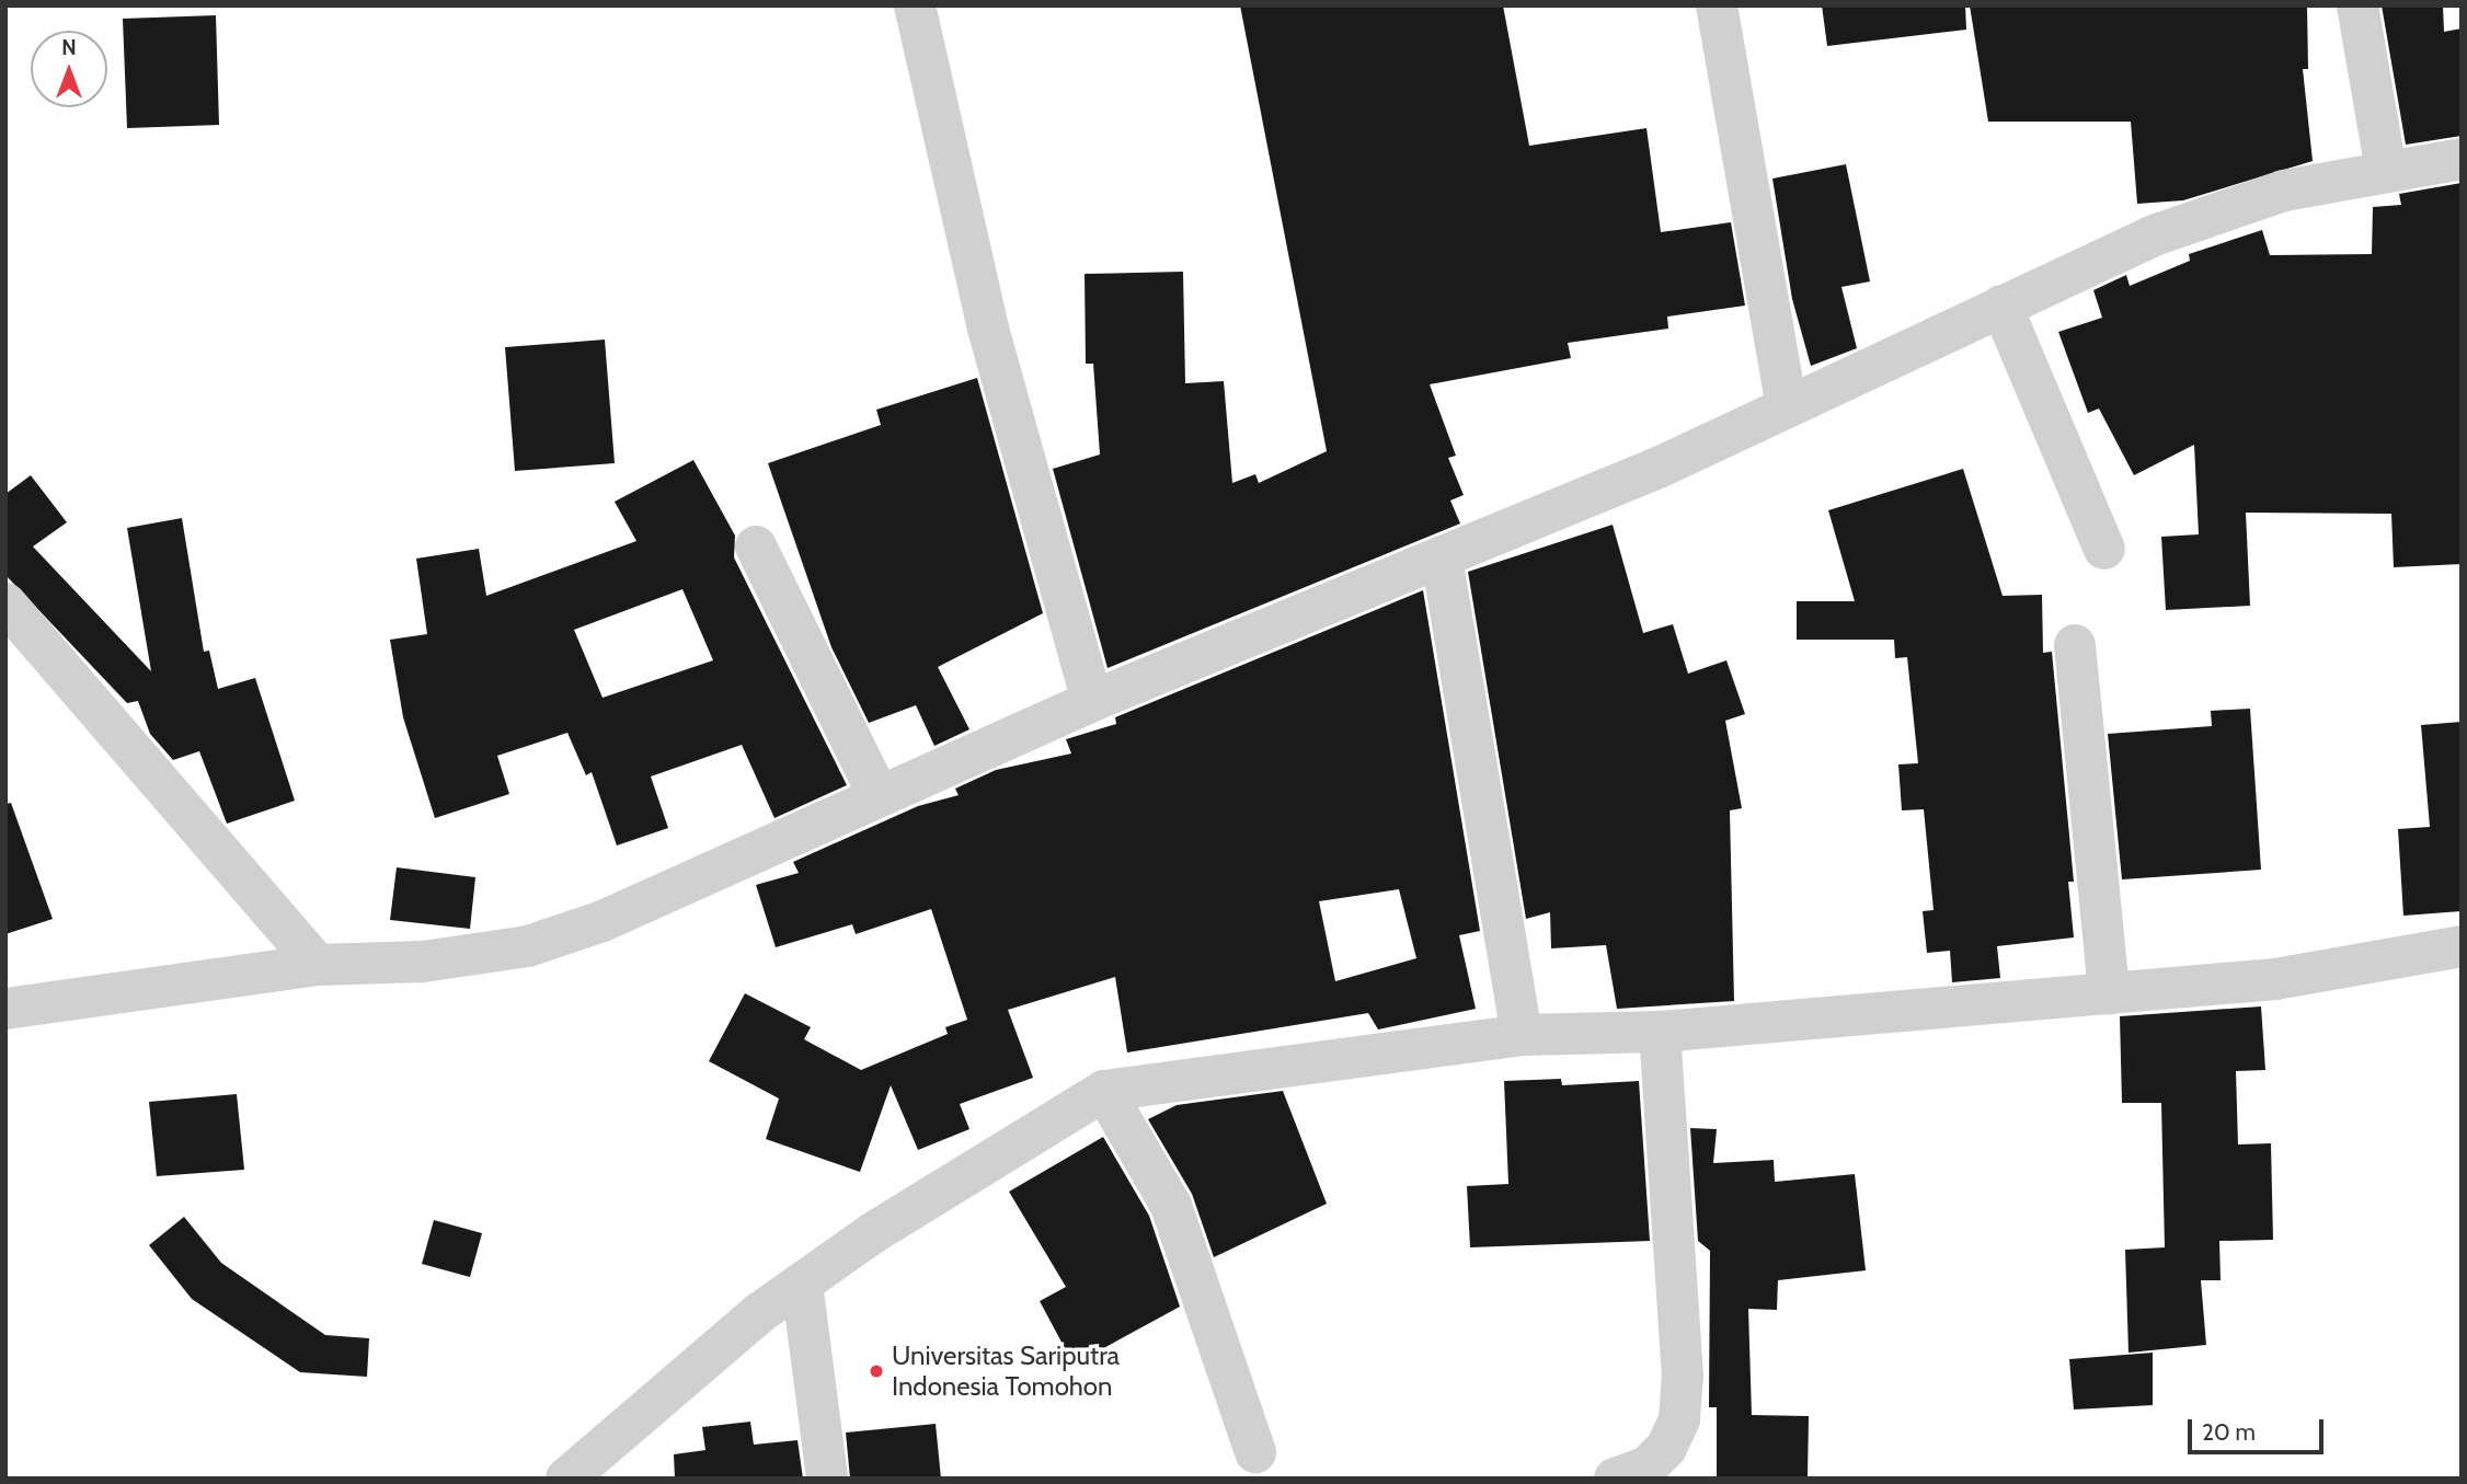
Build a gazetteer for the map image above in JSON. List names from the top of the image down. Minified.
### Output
{"places":["Universitas Sariputra Indonesia Tomohon"],"scale_bar":"20 m","north":"top"}
